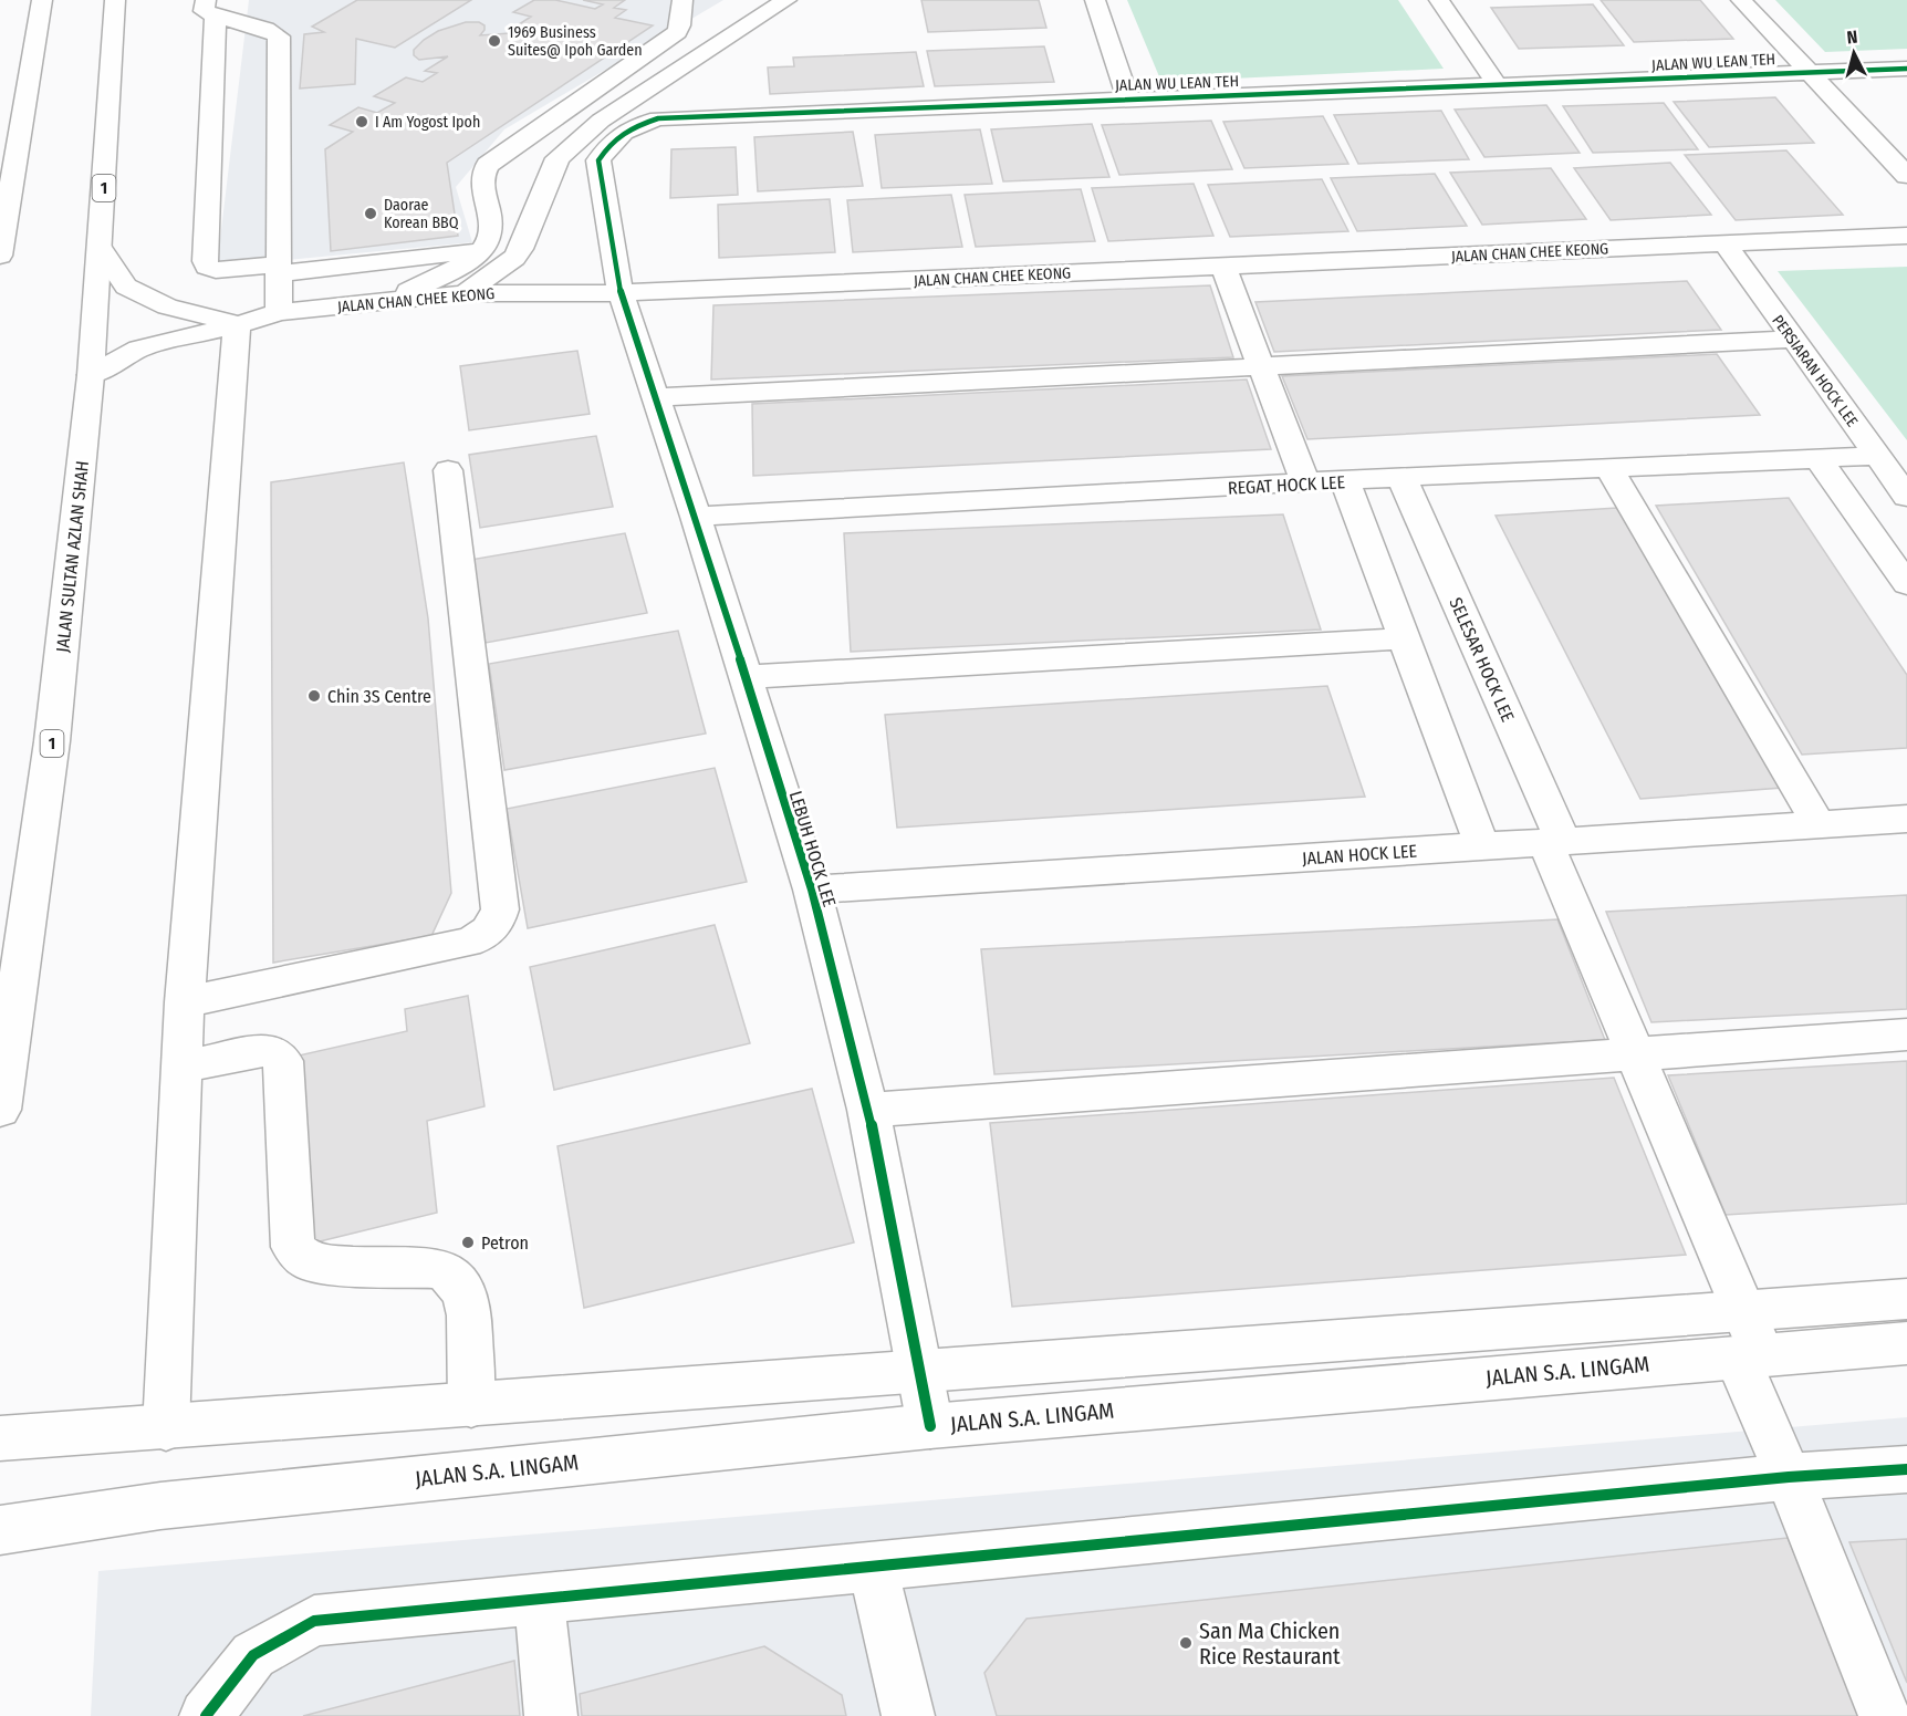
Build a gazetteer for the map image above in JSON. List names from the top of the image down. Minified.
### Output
{"streets":{"street":["JALAN WU LEAN TEH","1","JALAN CHAN CHEE KEONG","PERSIARAN HOCK LEE","REGAT HOCK LEE","JALAN SULTAN AZLAN SHAH","SELESAR HOCK LEE","LEBUH HOCK LEE","JALAN HOCK LEE","JALAN S.A. LINGAM"]},"crossings":[["JALAN WU LEAN TEH","JALAN CHAN CHEE KEONG"],["JALAN WU LEAN TEH","LEBUH HOCK LEE"],["JALAN CHAN CHEE KEONG","PERSIARAN HOCK LEE"],["JALAN CHAN CHEE KEONG","JALAN SULTAN AZLAN SHAH"],["JALAN CHAN CHEE KEONG","LEBUH HOCK LEE"],["PERSIARAN HOCK LEE","REGAT HOCK LEE"],["REGAT HOCK LEE","SELESAR HOCK LEE"],["REGAT HOCK LEE","LEBUH HOCK LEE"],["SELESAR HOCK LEE","JALAN HOCK LEE"],["SELESAR HOCK LEE","JALAN S.A. LINGAM"],["LEBUH HOCK LEE","JALAN HOCK LEE"],["LEBUH HOCK LEE","JALAN S.A. LINGAM"]],"places":["1969 Business Suites@ Ipoh Garden","I Am Yogost Ipoh","Daorae Korean BBQ","Chin 3S Centre","Petron","San Ma Chicken Rice Restaurant"],"north":"top"}
